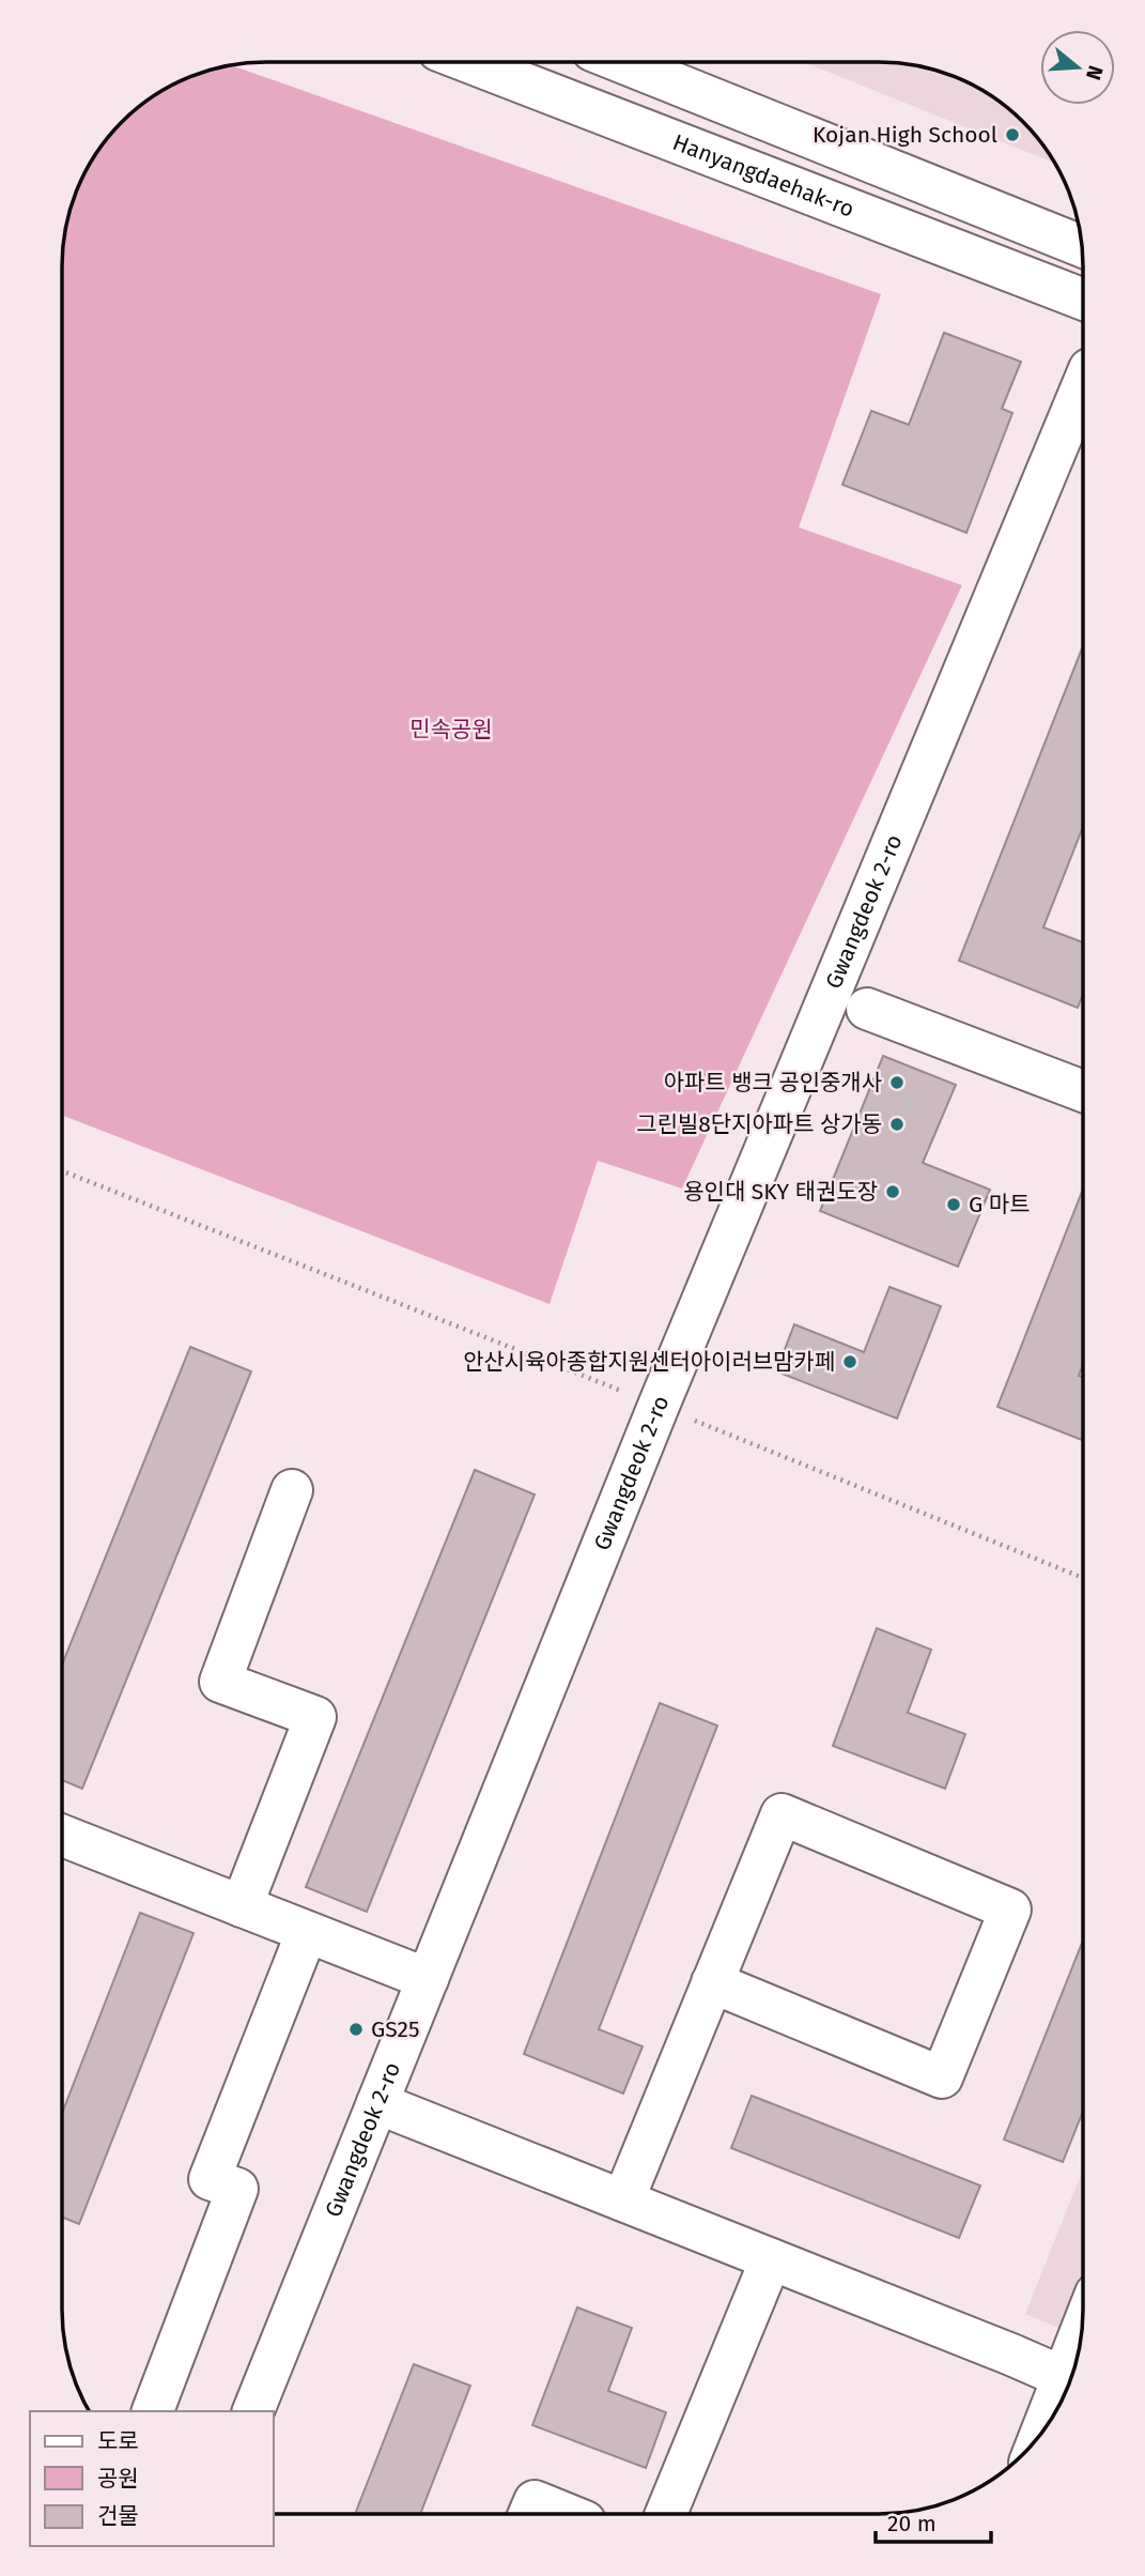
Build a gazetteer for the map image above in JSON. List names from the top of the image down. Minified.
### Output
{"streets":{"street":["Hanyangdaehak-ro","Gwangdeok 2-ro"]},"parks":["민속공원"],"places":["Kojan High School","아파트 뱅크 공인중개사","그린빌8단지아파트 상가동","용인대 SKY 태권도장","G 마트","안산시육아종합지원센터아이러브맘카페","GS25"],"legend":["도로","공원","건물"],"scale_bar":"20 m","north":"right"}
